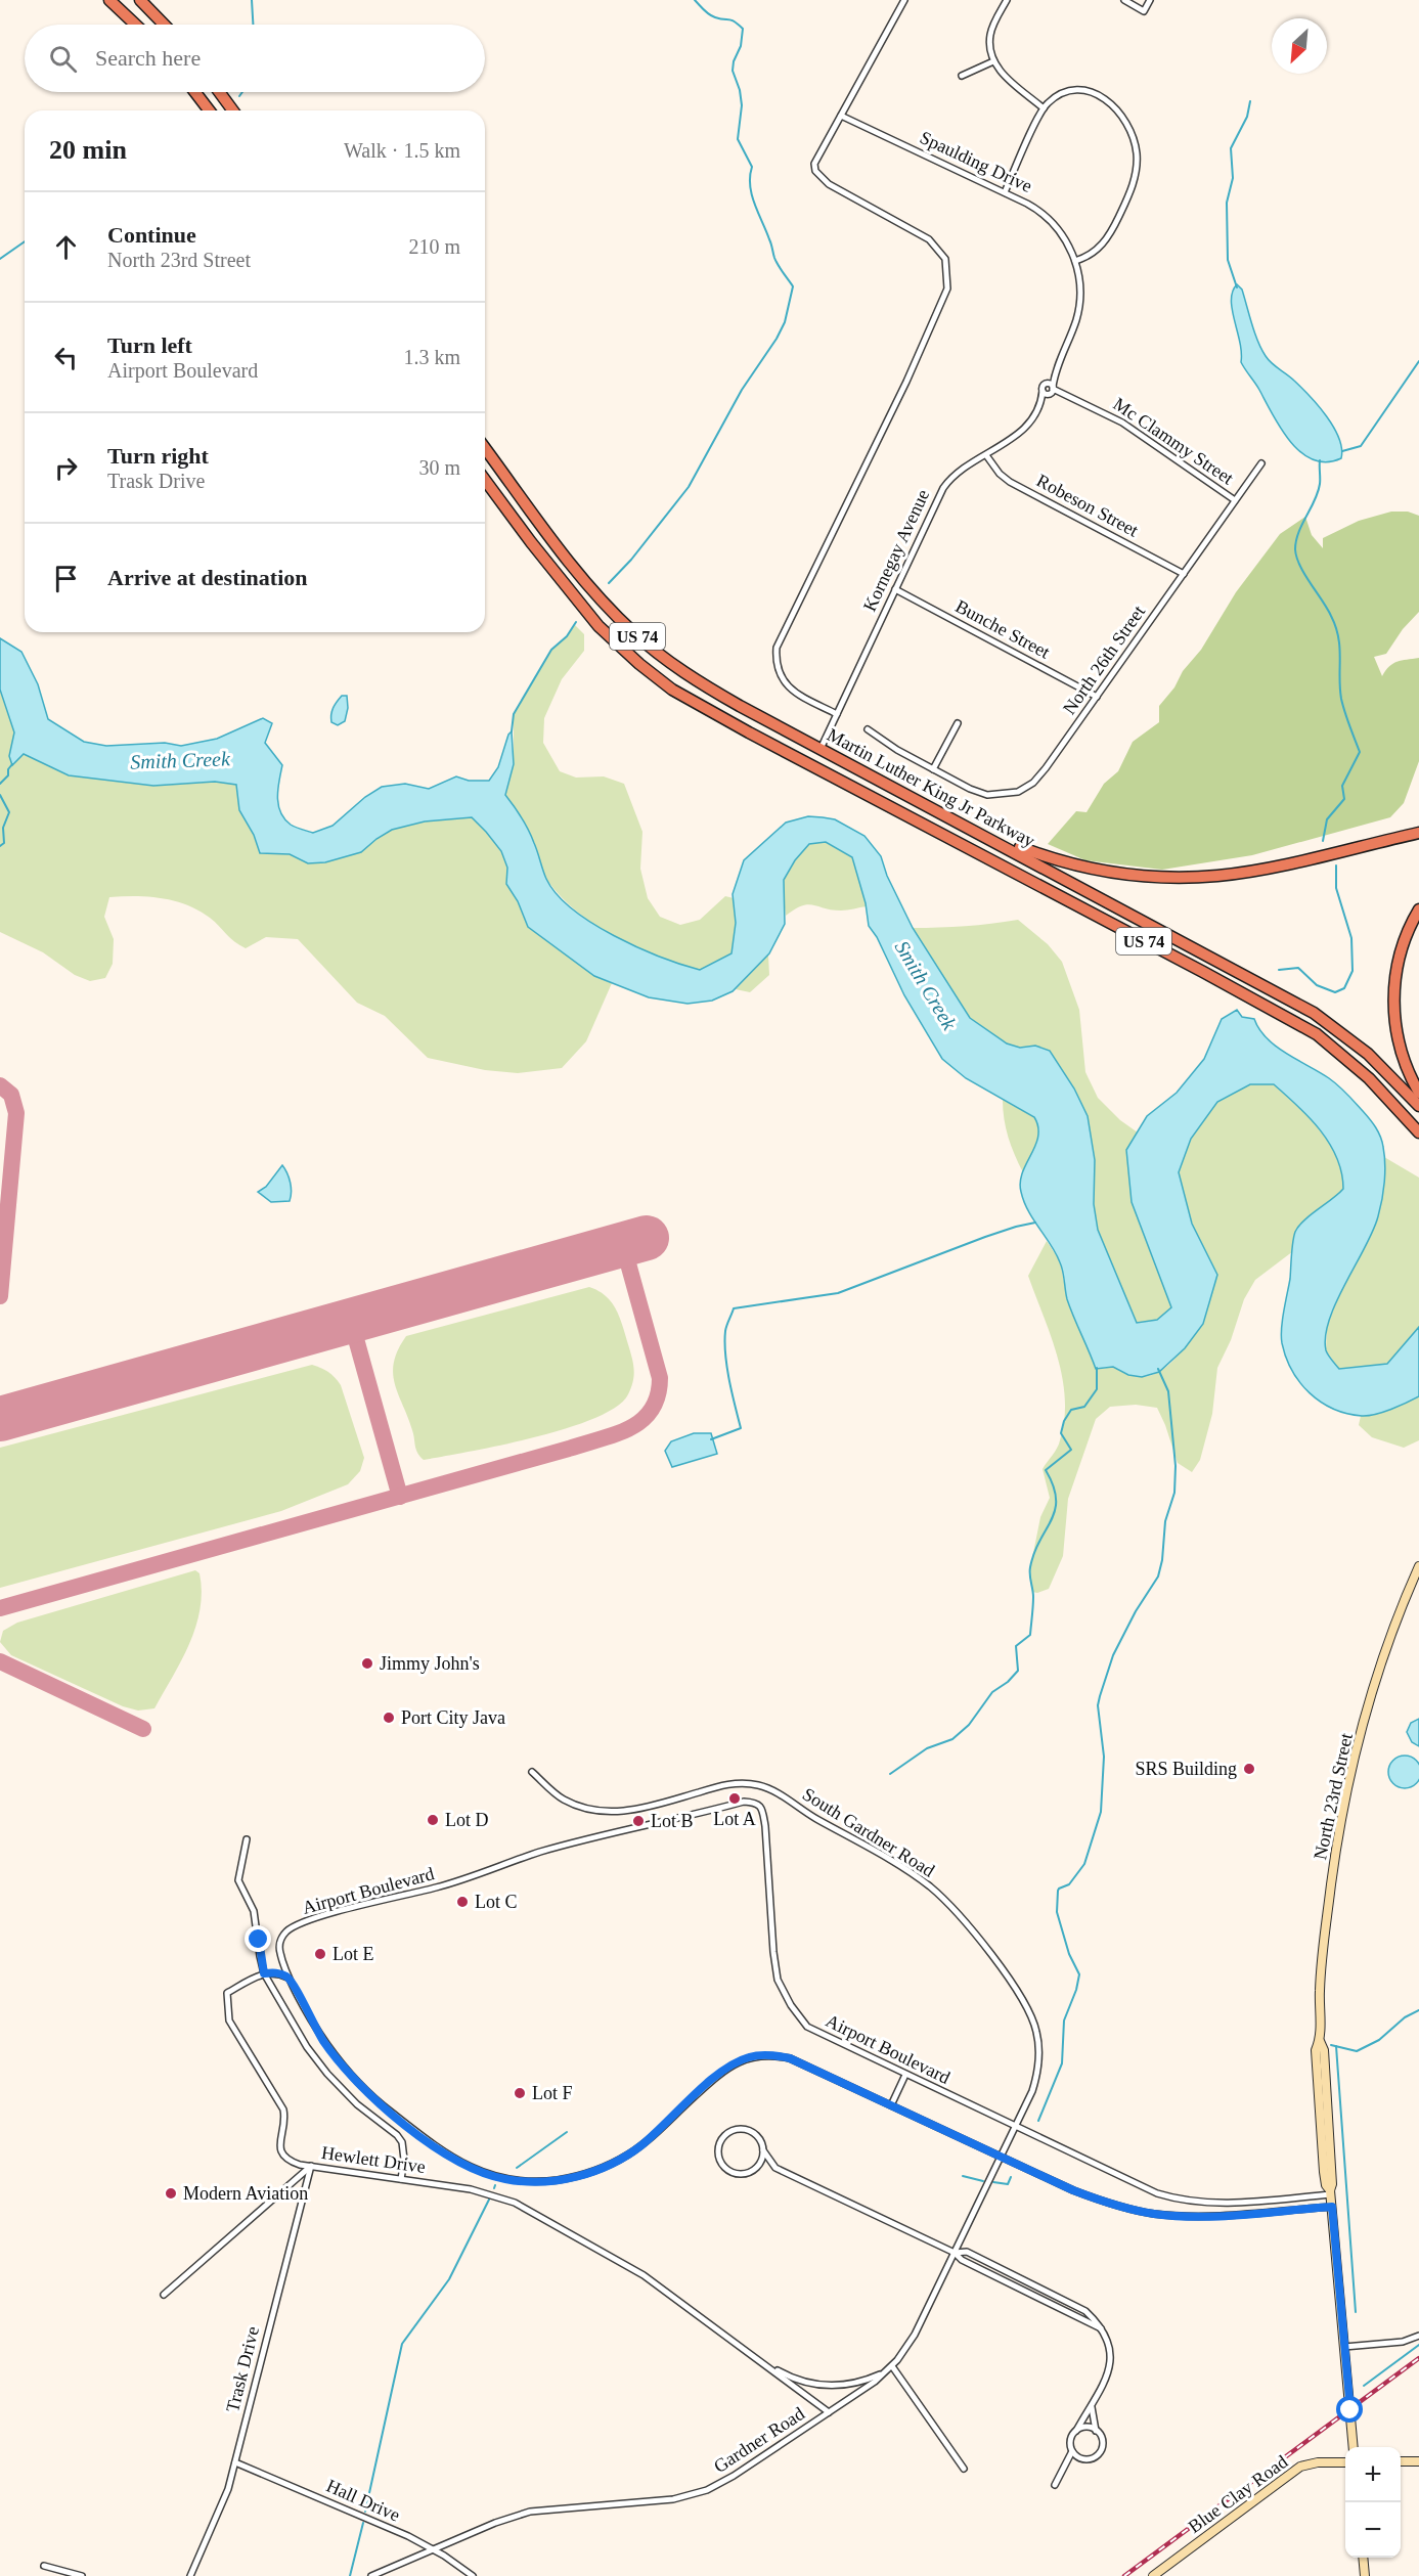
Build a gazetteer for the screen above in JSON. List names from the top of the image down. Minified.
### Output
{"streets":{"highway":["US 74","Martin Luther King Jr Parkway"],"main road":["North 23rd Street","Blue Clay Road"],"street":["Spaulding Drive","Mc Clammy Street","Robeson Street","Kornegay Avenue","Bunche Street","North 26th Street","South Gardner Road","Airport Boulevard","Hewlett Drive","Trask Drive","Gardner Road","Hall Drive"]},"crossings":[["Spaulding Drive","Kornegay Avenue"],["Mc Clammy Street","Kornegay Avenue"],["Mc Clammy Street","North 26th Street"],["Robeson Street","Kornegay Avenue"],["Robeson Street","North 26th Street"],["Kornegay Avenue","Bunche Street"],["Kornegay Avenue","Martin Luther King Jr Parkway"],["Bunche Street","North 26th Street"],["North 23rd Street","Airport Boulevard"],["South Gardner Road","Airport Boulevard"],["South Gardner Road","Gardner Road"],["Airport Boulevard","Gardner Road"],["Hewlett Drive","Trask Drive"],["Hewlett Drive","Gardner Road"],["Trask Drive","Hall Drive"],["Gardner Road","Hall Drive"]],"water":["Smith Creek"],"places":["Jimmy John's","Port City Java","SRS Building","Lot A","Lot D","Lot B","Lot C","Lot E","Lot F","Modern Aviation"],"north":"bottom left","page":{"search":"Search here","heading":["20 min","Walk · 1.5 km"],"list":[["Continue","North 23rd Street","210 m"],["Turn left","Airport Boulevard","1.3 km"],["Turn right","Trask Drive","30 m"],"Arrive at destination"],"map_buttons":["+","−"]}}
